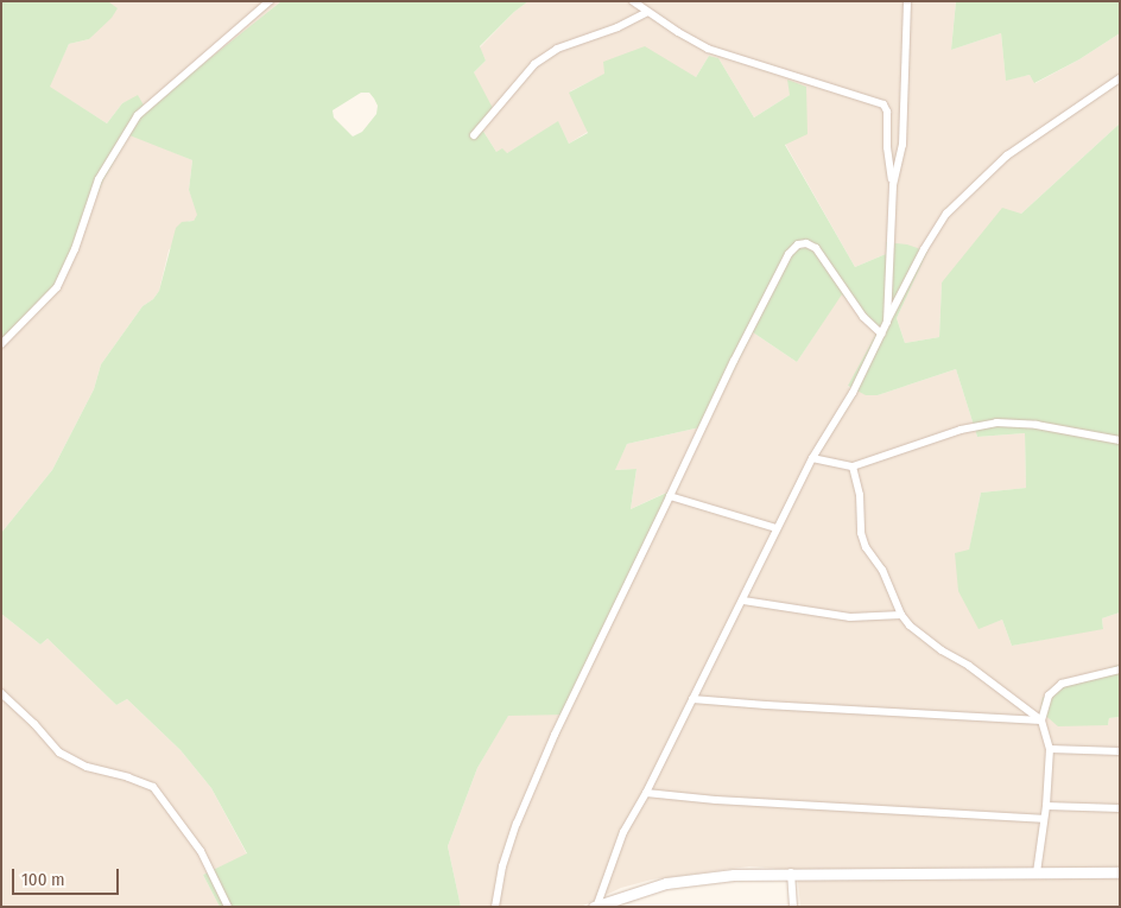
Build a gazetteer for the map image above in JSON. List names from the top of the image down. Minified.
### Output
{"scale_bar":"100 m"}
